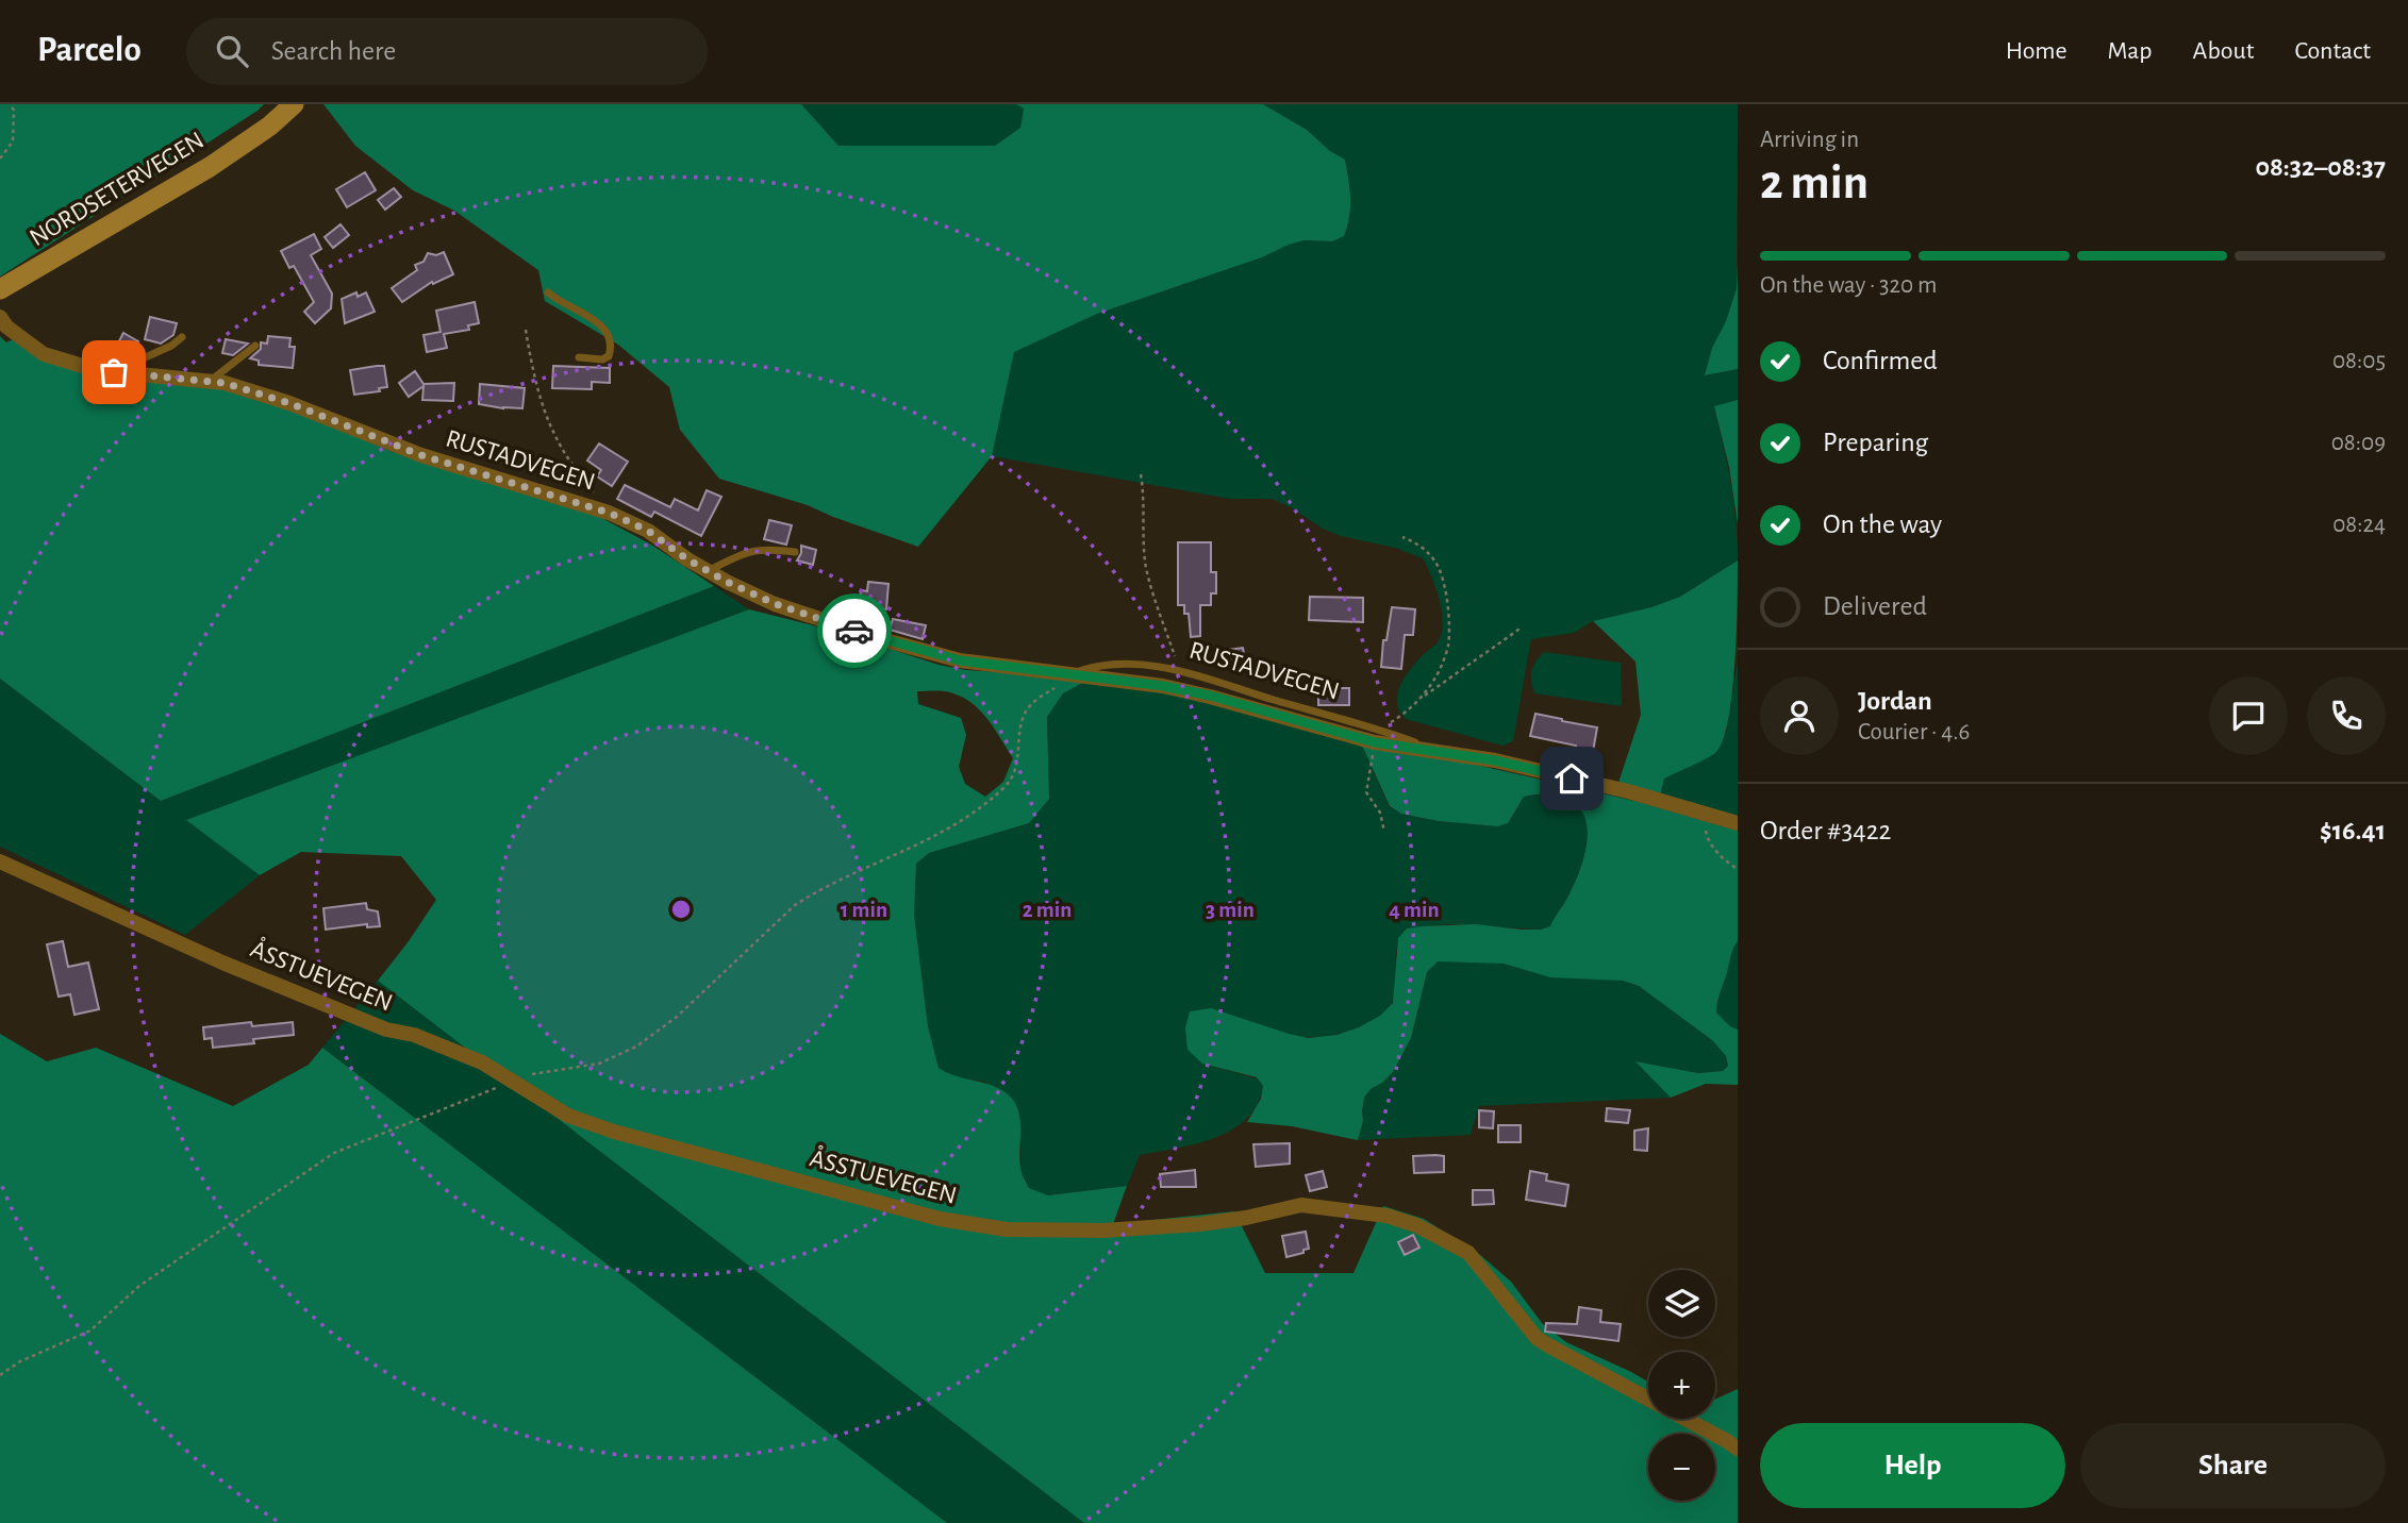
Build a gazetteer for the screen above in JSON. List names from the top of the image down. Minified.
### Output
{"streets":{"main road":["NORDSETERVEGEN"],"street":["RUSTADVEGEN","ÅSSTUEVEGEN"]},"page":{"header":"Parcelo","search":"Search here","nav":["Home","Map","About","Contact"],"heading":["2 min","Arriving in","08:32–08:37"],"panel":["Jordan","Courier · 4.6","Order #3422","$16.41"],"bar":"On the way · 320 m","list":[["Confirmed","08:05"],["Preparing","08:09"],["On the way","08:24"],"Delivered"],"map_buttons":["+","−"],"buttons":["Help","Share"]},"rings":["1 min","2 min","3 min","4 min"]}
